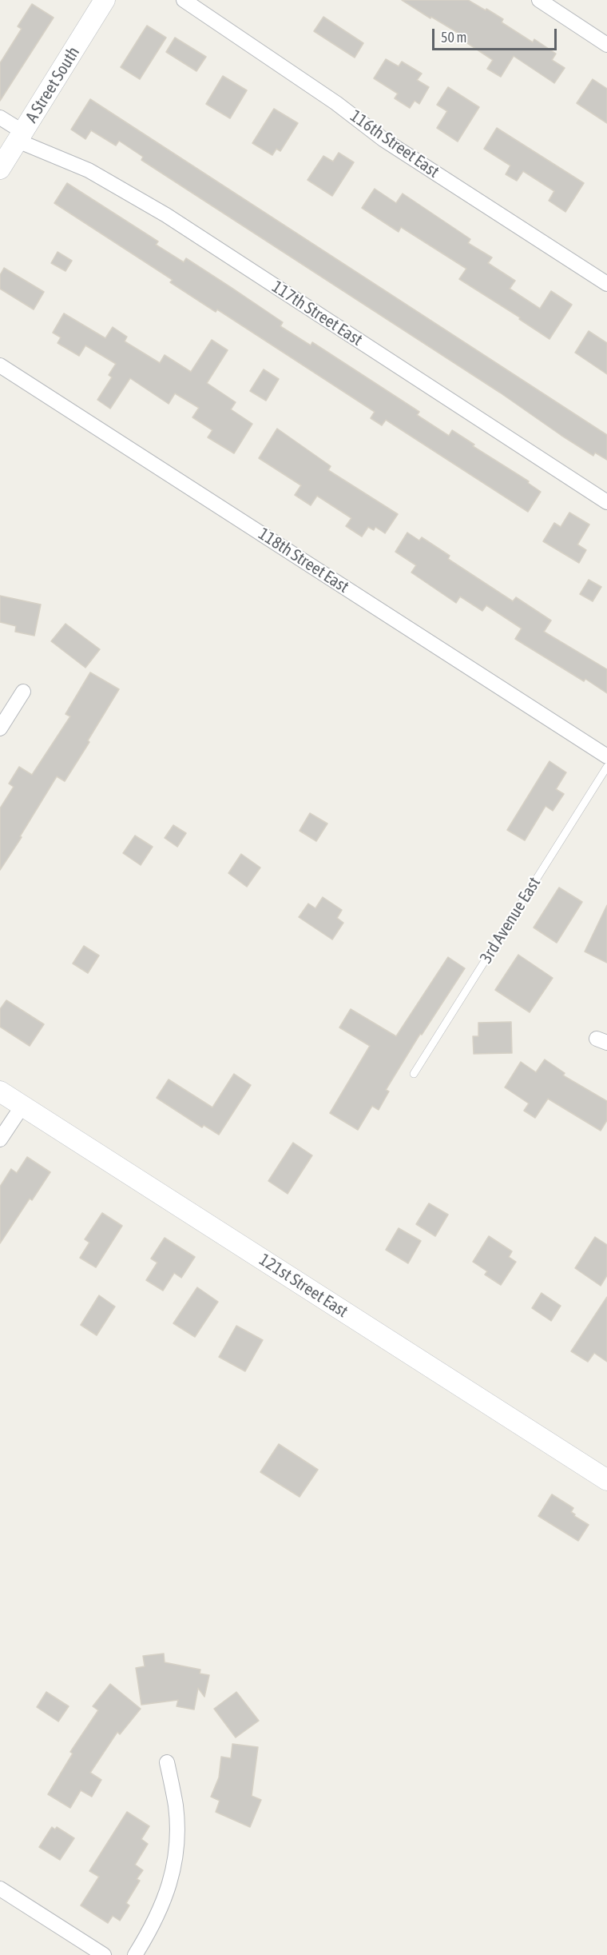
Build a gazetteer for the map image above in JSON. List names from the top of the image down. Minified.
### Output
{"streets":{"street":["A Street South","116th Street East","117th Street East","118th Street East","121st Street East"],"lane":["3rd Avenue East"]},"crossings":[["A Street South","117th Street East"]],"scale_bar":"50 m"}
